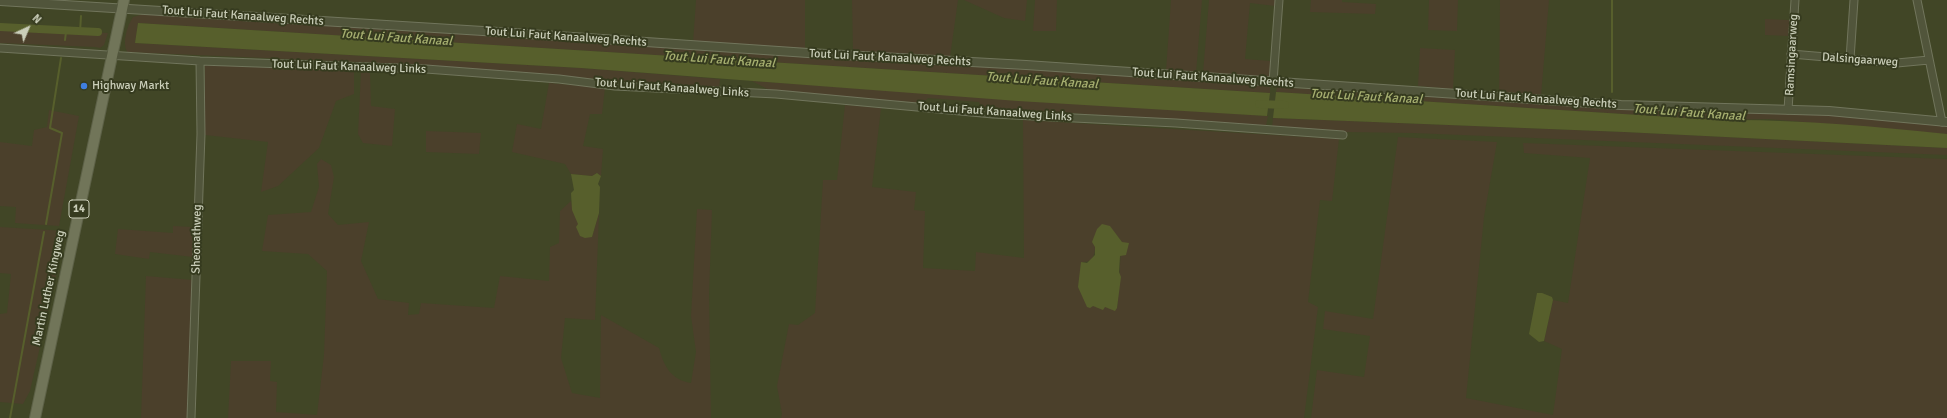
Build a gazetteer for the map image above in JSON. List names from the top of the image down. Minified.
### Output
{"streets":{"main road":["14","Martin Luther Kingweg"],"street":["Tout Lui Faut Kanaalweg Rechts","Ramsingaarweg","Dalsingaarweg","Tout Lui Faut Kanaalweg Links","Sheonathweg"]},"crossings":[["Tout Lui Faut Kanaalweg Rechts","Ramsingaarweg"],["Tout Lui Faut Kanaalweg Rechts","Martin Luther Kingweg"],["Ramsingaarweg","Dalsingaarweg"],["Tout Lui Faut Kanaalweg Links","Sheonathweg"],["Tout Lui Faut Kanaalweg Links","Martin Luther Kingweg"]],"water":["Tout Lui Faut Kanaal"],"places":["Highway Markt"],"north":"top right"}
